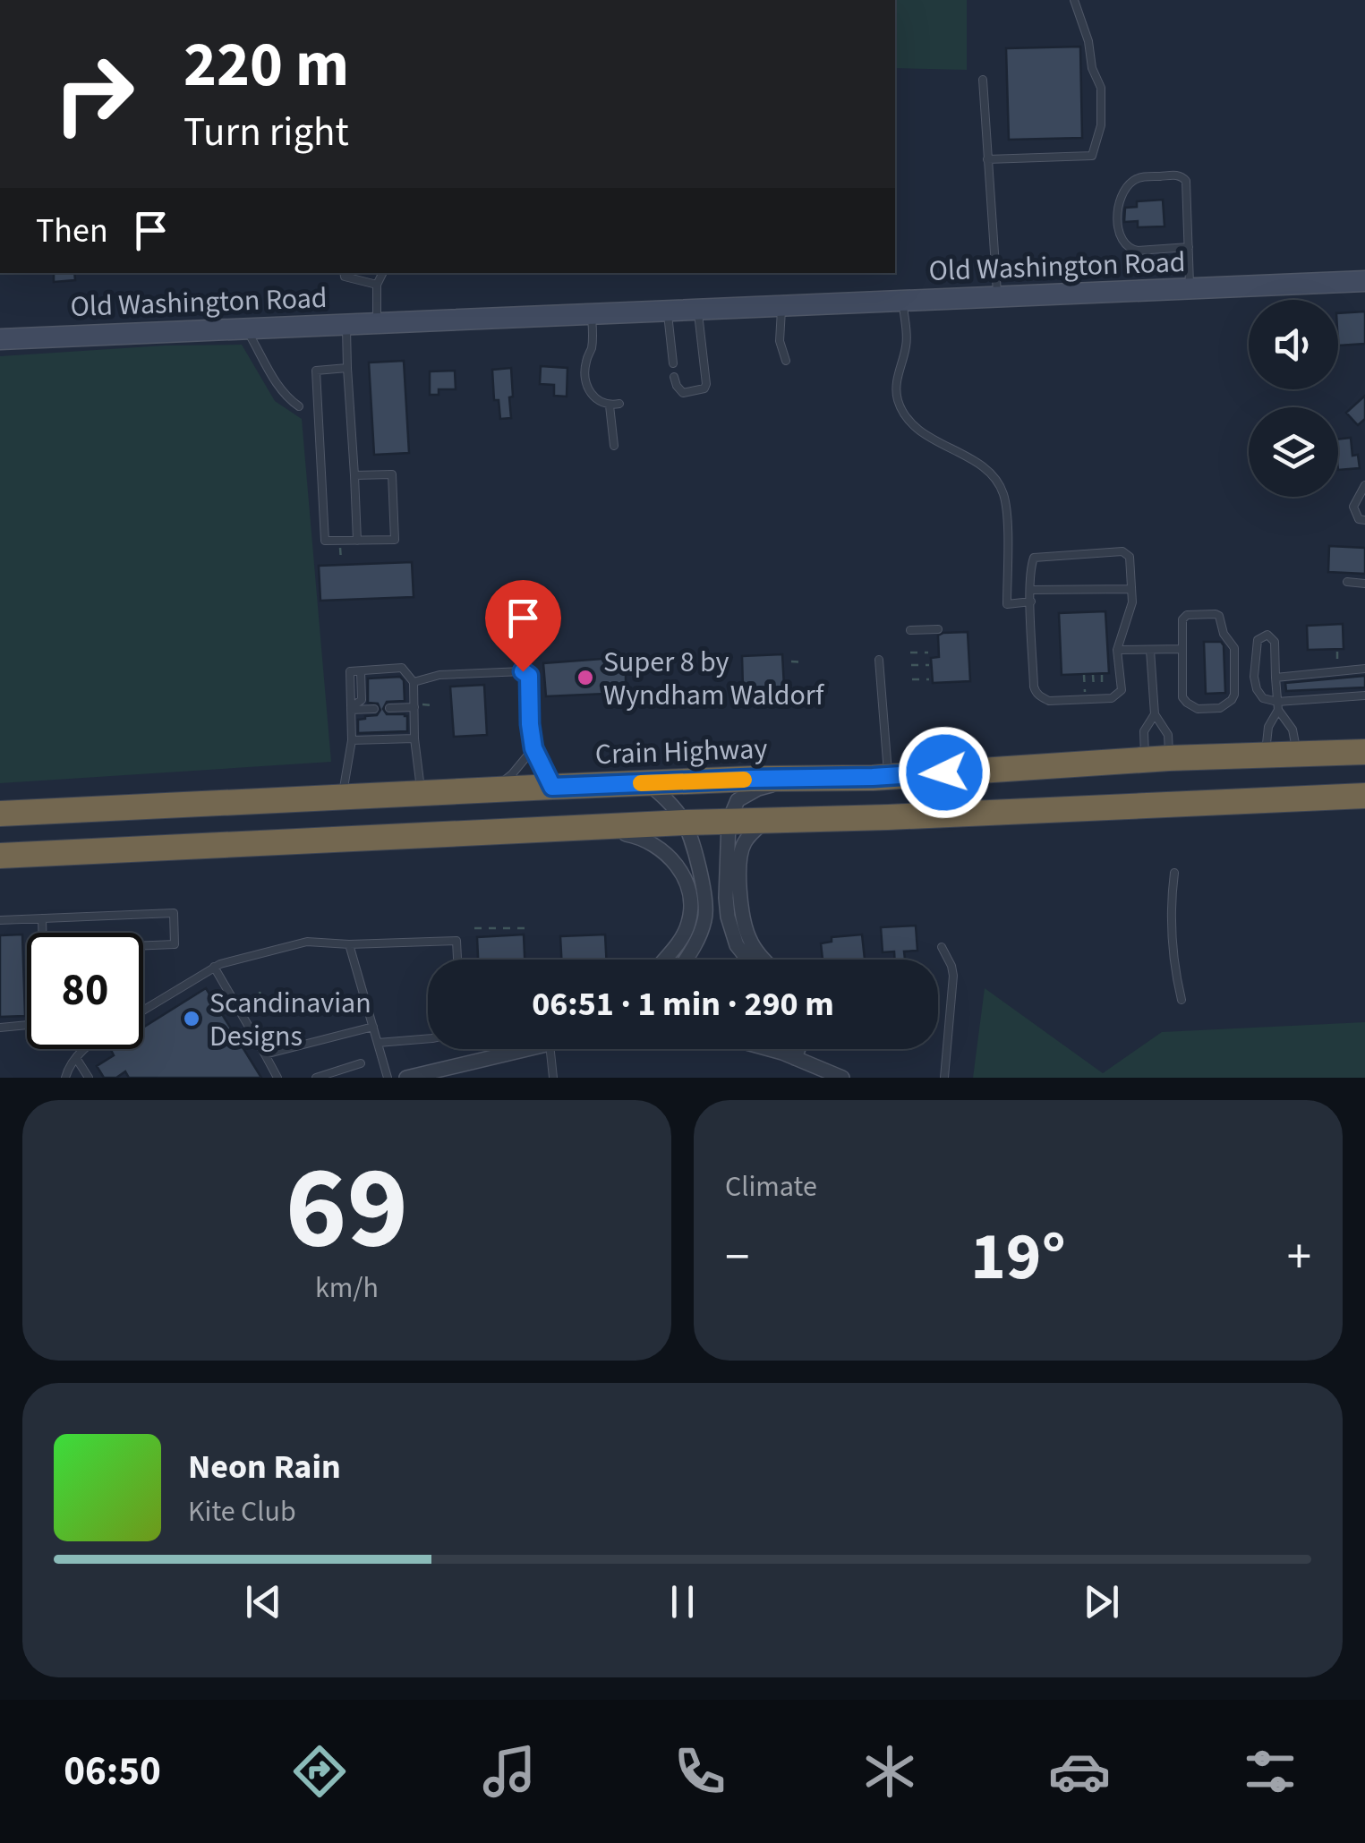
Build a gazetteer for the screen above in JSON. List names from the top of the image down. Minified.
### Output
{"streets":{"highway":["Crain Highway"],"main road":["Old Washington Road"]},"places":["Super 8 by Wyndham Waldorf","Scandinavian Designs"],"page":{"turn":["220 m","Turn right"],"then":"Then","limit":"80","trip":"06:51 · 1 min · 290 m","tile":[["69","km/h"],"Climate"],"heat":["−","19°","+"],"song":["Neon Rain","Kite Club"],"tabs":"06:50"}}
